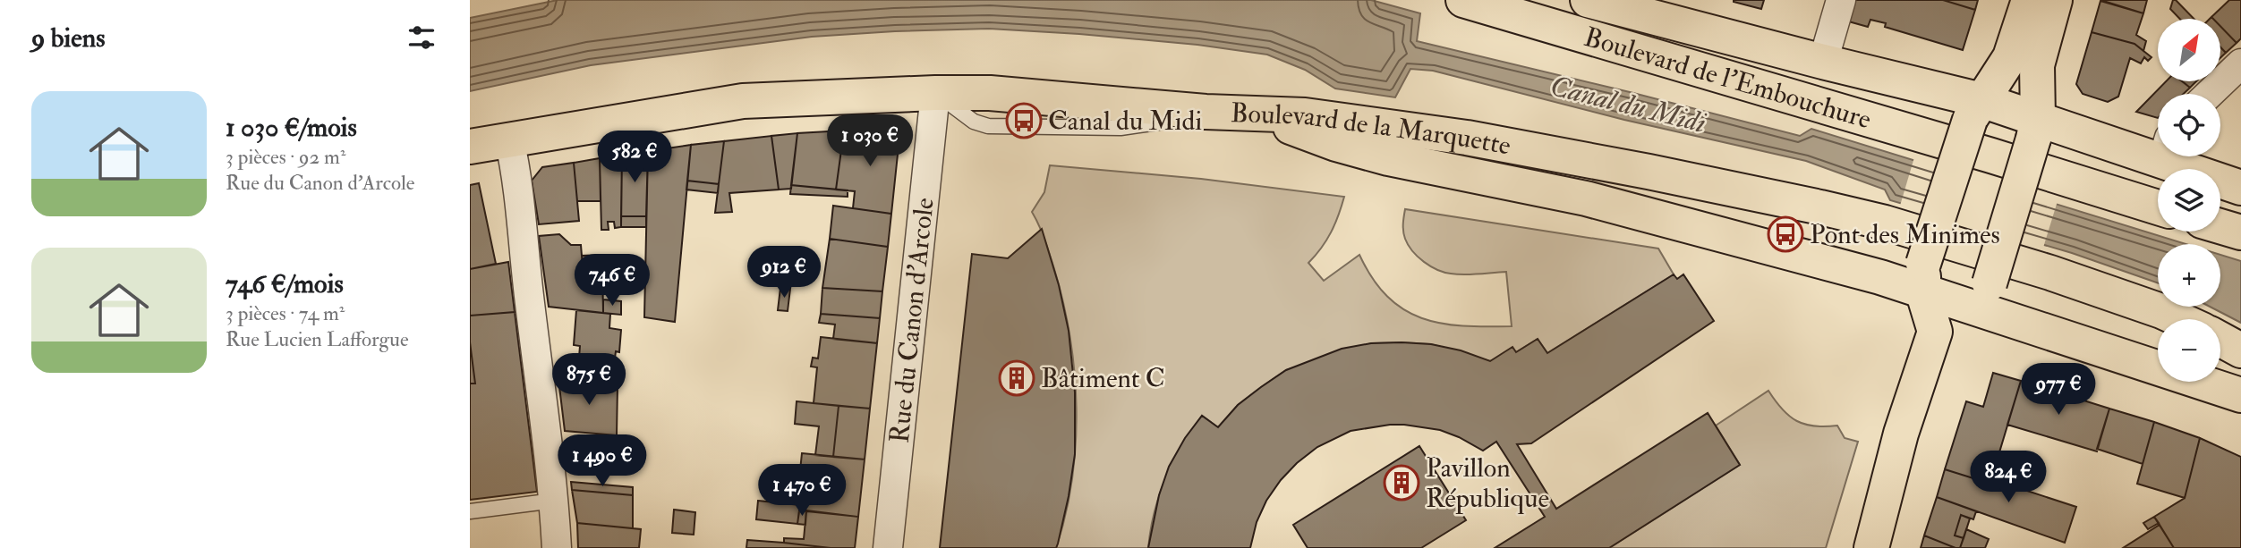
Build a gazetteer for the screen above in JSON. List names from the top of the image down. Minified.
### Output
{"streets":{"main road":["Boulevard de l'Embouchure","Boulevard de la Marquette"],"street":["Rue du Canon d'Arcole"]},"crossings":[["Boulevard de la Marquette","Rue du Canon d'Arcole"]],"water":["Canal du Midi"],"places":{"bus stop":["Canal du Midi","Pont des Minimes"],"building":["Bâtiment C","Pavillon République"]},"north":"top right","page":{"heading":"9 biens","map_buttons":["+","−"],"list":[{"name":"1 030 €/mois","note":"3 pièces · 92 m² · Rue du Canon d'Arcole"},{"name":"746 €/mois","note":"3 pièces · 74 m² · Rue Lucien Lafforgue"}],"price":["1 030 €","582 €","912 €","746 €","875 €","977 €","1 490 €","824 €","1 470 €"]}}
